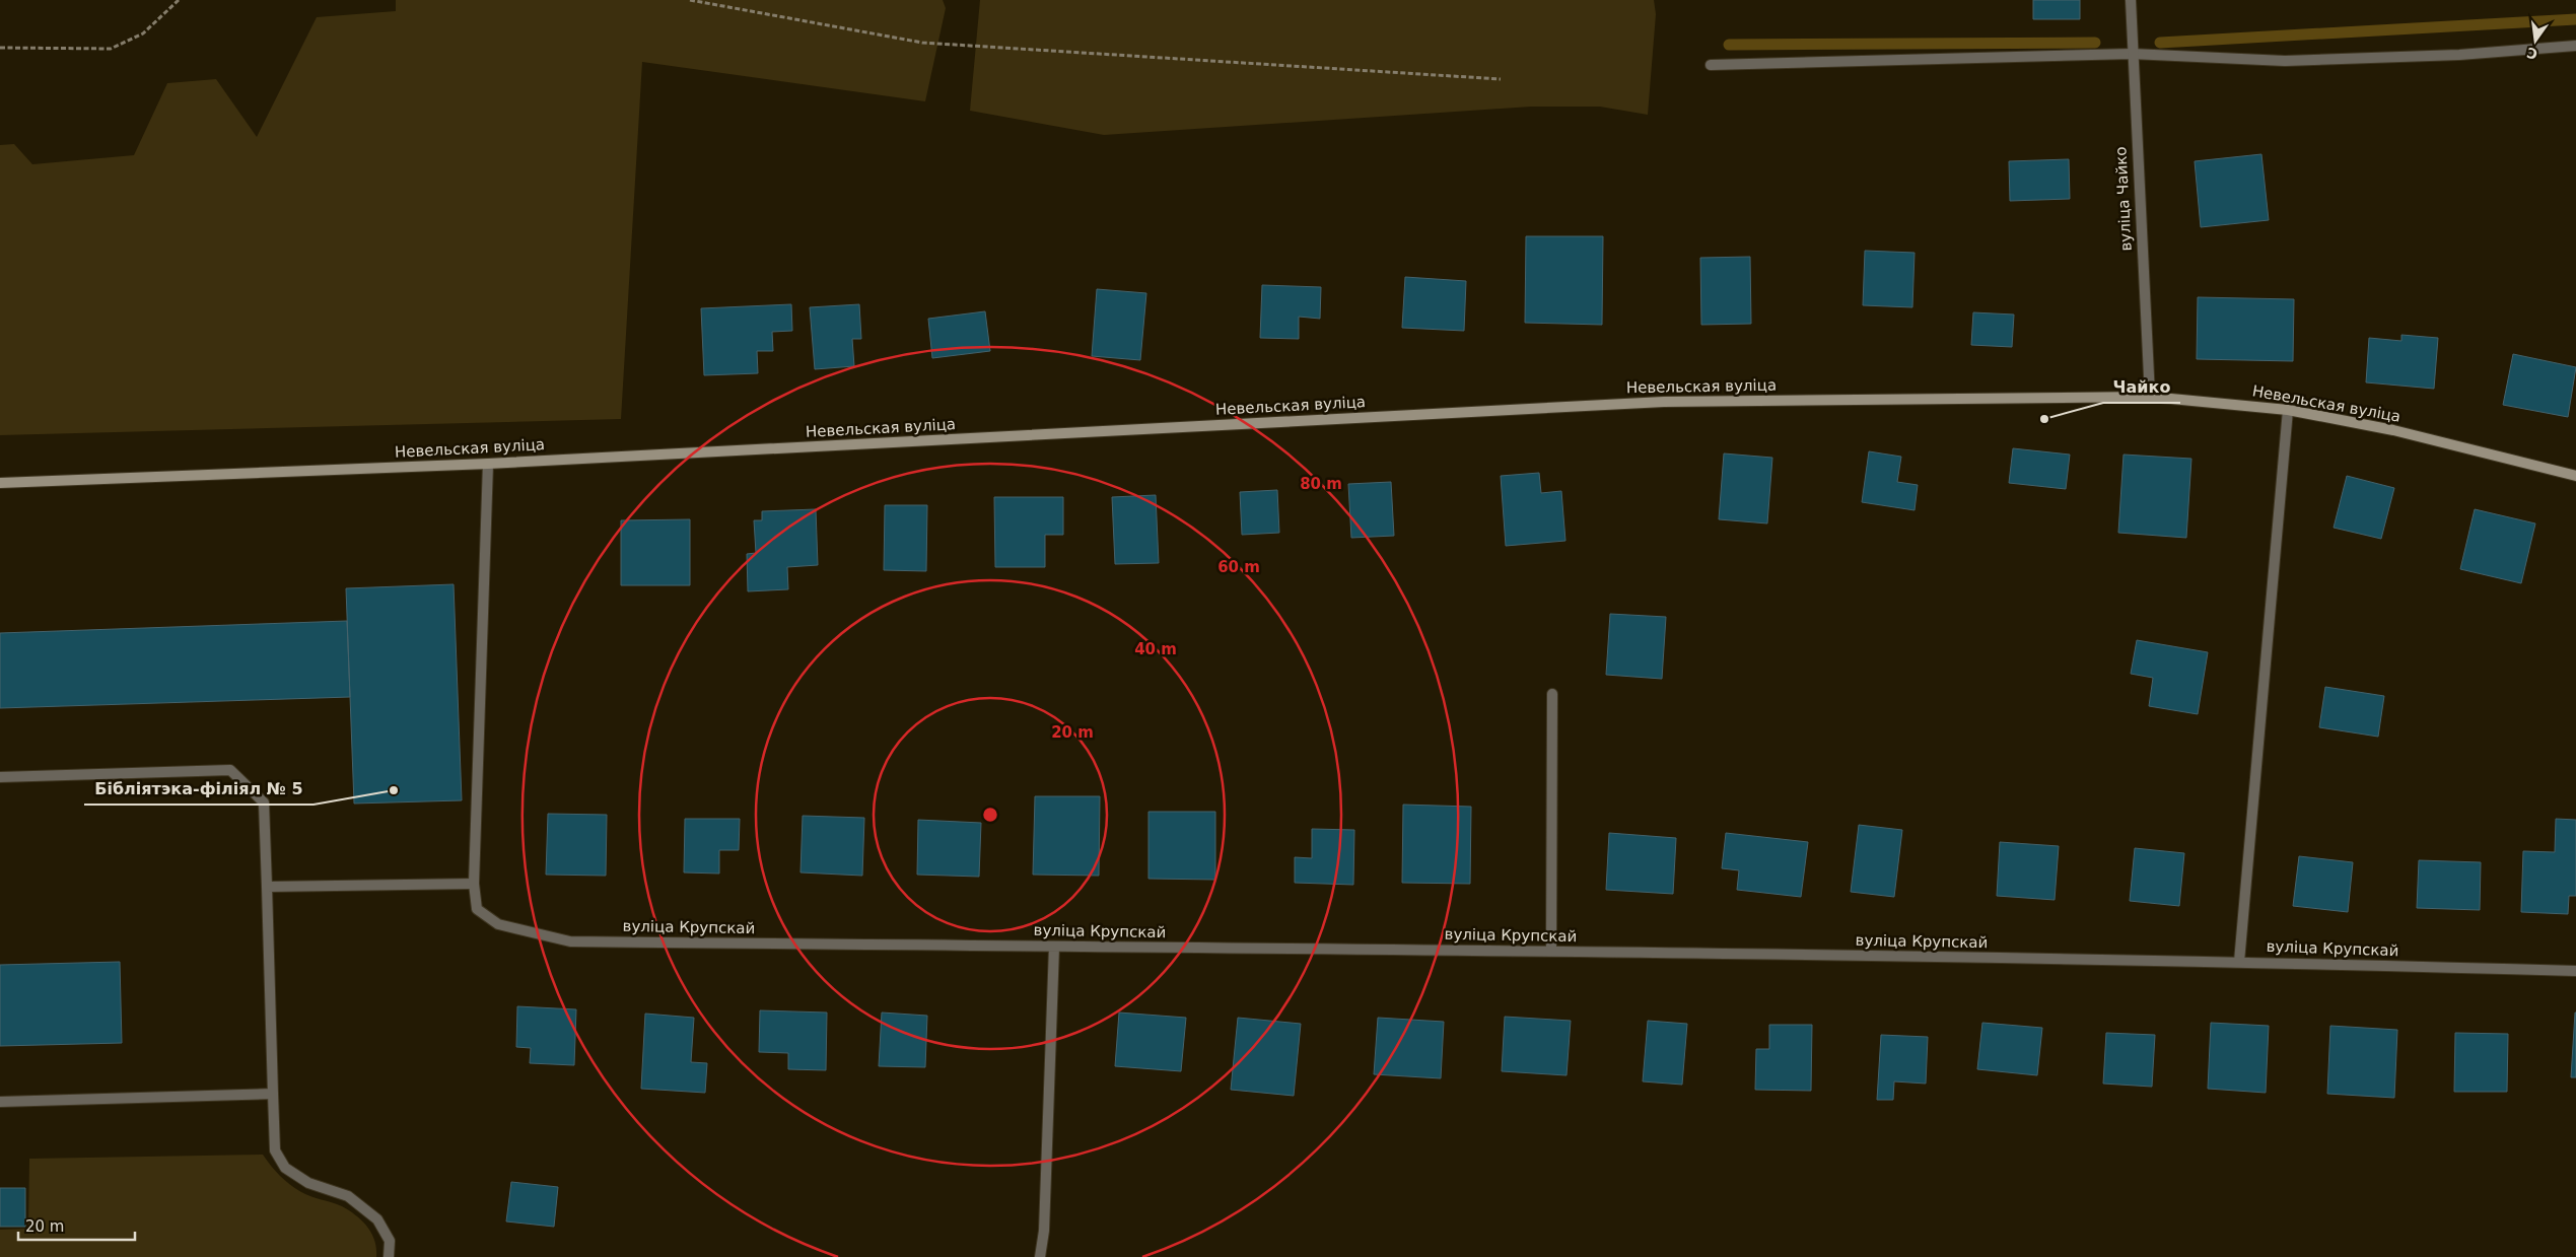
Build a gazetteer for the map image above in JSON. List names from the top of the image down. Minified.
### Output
{"streets":{"street":["вуліца Чайко","Невельская вуліца","вуліца Крупскай"]},"crossings":[["вуліца Чайко","Невельская вуліца"],["Невельская вуліца","вуліца Крупскай"]],"places":["Чайко","Бібліятэка-філіял № 5"],"scale_bar":"20 m","north":"bottom","rings":["80 m","60 m","40 m","20 m"]}
